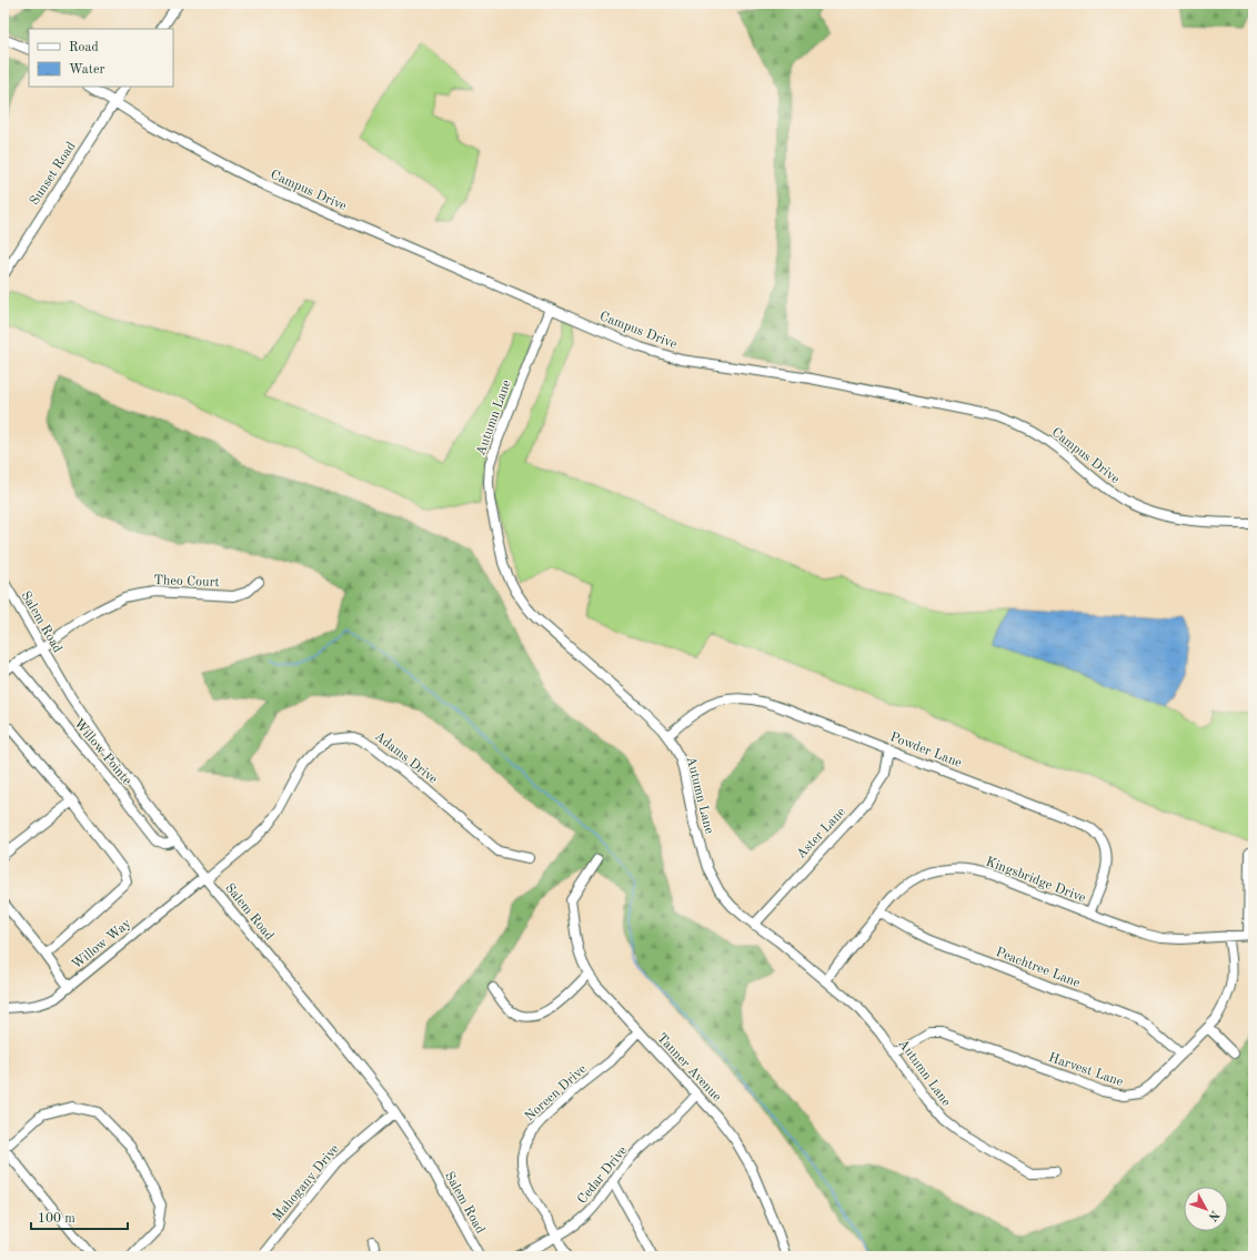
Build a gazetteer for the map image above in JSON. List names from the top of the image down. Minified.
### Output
{"streets":{"street":["Sunset Road","Campus Drive","Autumn Lane","Theo Court","Salem Road","Powder Lane","Willow Pointe","Adams Drive","Aster Lane","Kingsbridge Drive","Willow Way","Peachtree Lane","Tanner Avenue","Harvest Lane","Noreen Drive","Cedar Drive","Mahogany Drive"]},"crossings":[["Sunset Road","Campus Drive"],["Campus Drive","Autumn Lane"],["Autumn Lane","Powder Lane"],["Autumn Lane","Aster Lane"],["Autumn Lane","Kingsbridge Drive"],["Autumn Lane","Harvest Lane"],["Theo Court","Salem Road"],["Theo Court","Willow Pointe"],["Salem Road","Willow Pointe"],["Salem Road","Adams Drive"],["Salem Road","Willow Way"],["Salem Road","Mahogany Drive"],["Powder Lane","Aster Lane"],["Powder Lane","Kingsbridge Drive"],["Adams Drive","Willow Way"],["Kingsbridge Drive","Peachtree Lane"],["Kingsbridge Drive","Harvest Lane"],["Peachtree Lane","Harvest Lane"],["Tanner Avenue","Noreen Drive"],["Tanner Avenue","Cedar Drive"],["Noreen Drive","Cedar Drive"]],"legend":["Road","Water"],"scale_bar":"100 m","north":"bottom right"}
